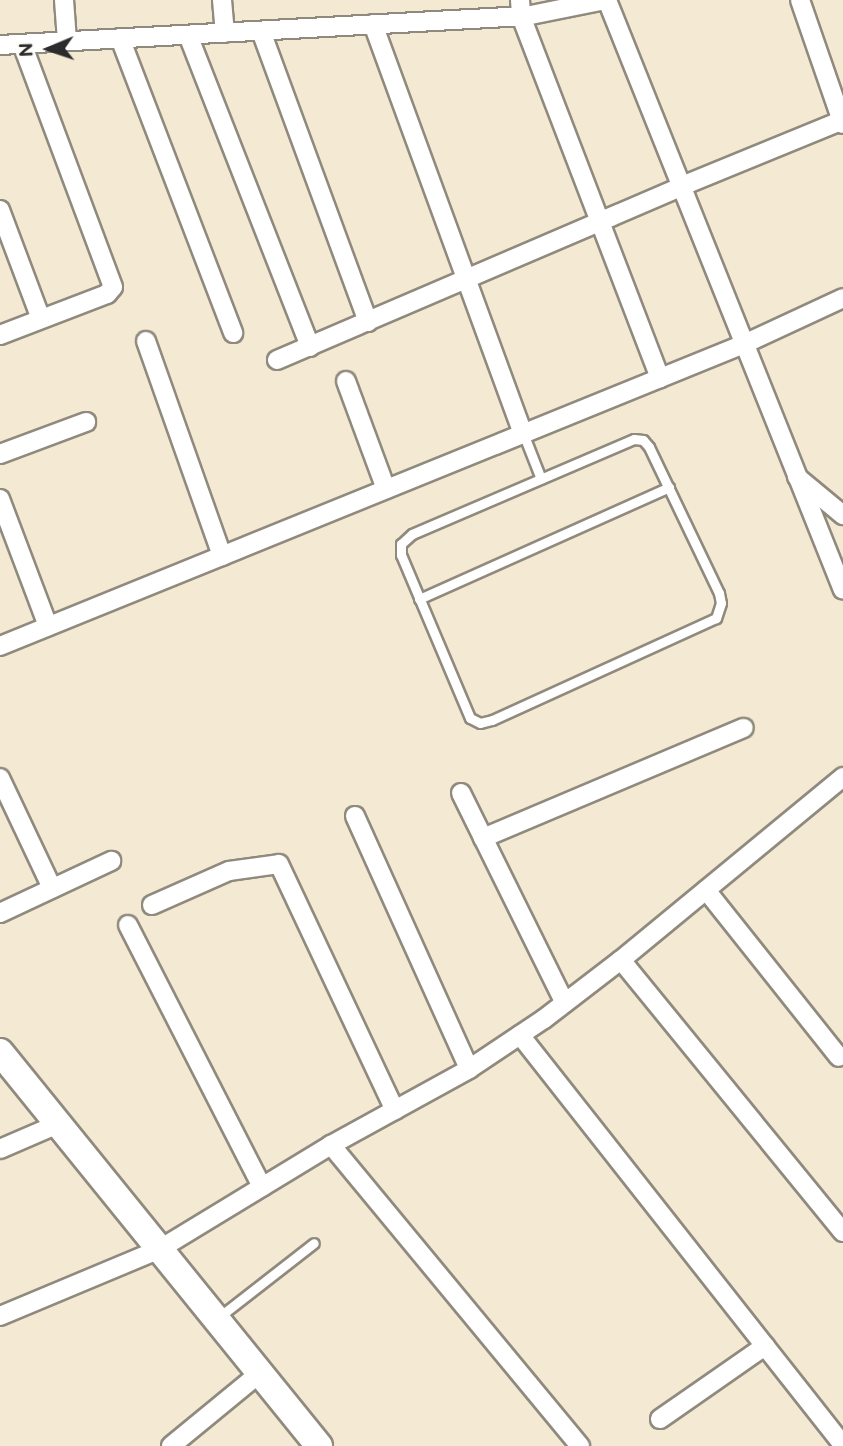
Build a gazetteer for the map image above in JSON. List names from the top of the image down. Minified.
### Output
{"north":"left"}
